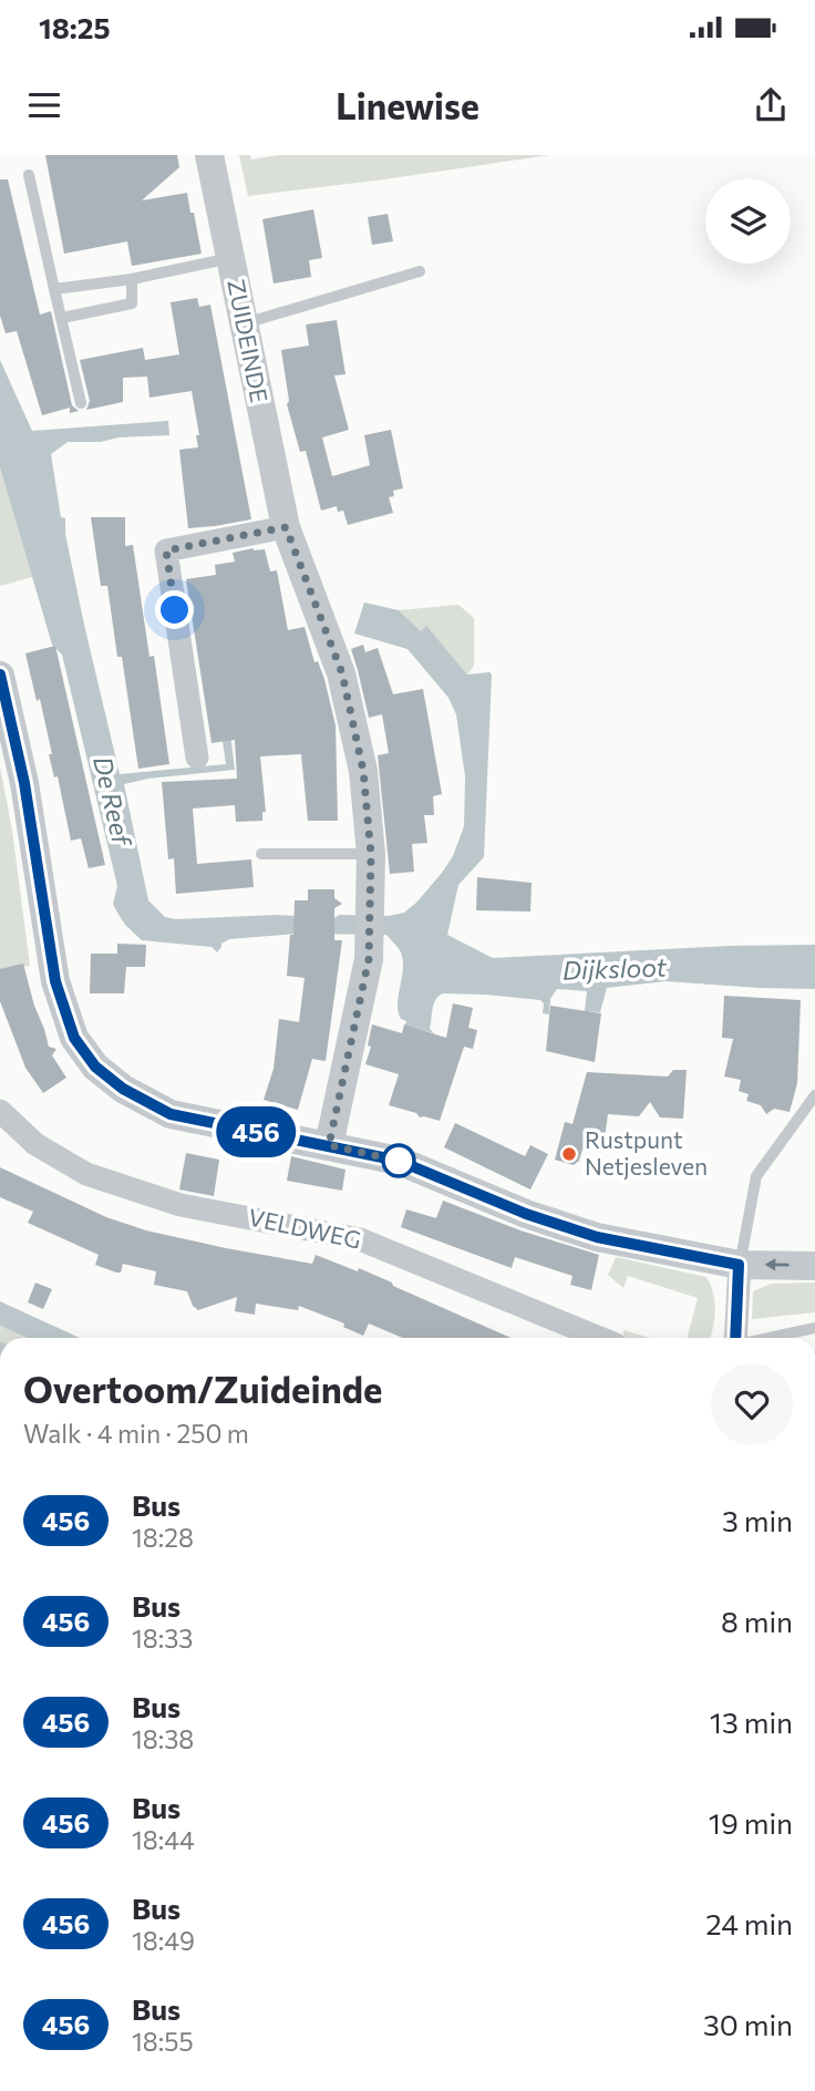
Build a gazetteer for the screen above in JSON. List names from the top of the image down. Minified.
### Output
{"streets":{"street":["ZUIDEINDE","VELDWEG"]},"water":["De Reef","Dijksloot"],"places":["Rustpunt Netjesleven"],"lines":["bus line 456"],"page":{"status":"18:25","header":"Linewise","on_map":"456","heading":["Overtoom/Zuideinde","Walk · 4 min · 250 m"],"list":[{"mark":"456","name":"Bus","note":"18:28","value":"3 min"},{"mark":"456","name":"Bus","note":"18:33","value":"8 min"},{"mark":"456","name":"Bus","note":"18:38","value":"13 min"},{"mark":"456","name":"Bus","note":"18:44","value":"19 min"},{"mark":"456","name":"Bus","note":"18:49","value":"24 min"},{"mark":"456","name":"Bus","note":"18:55","value":"30 min"}]}}
